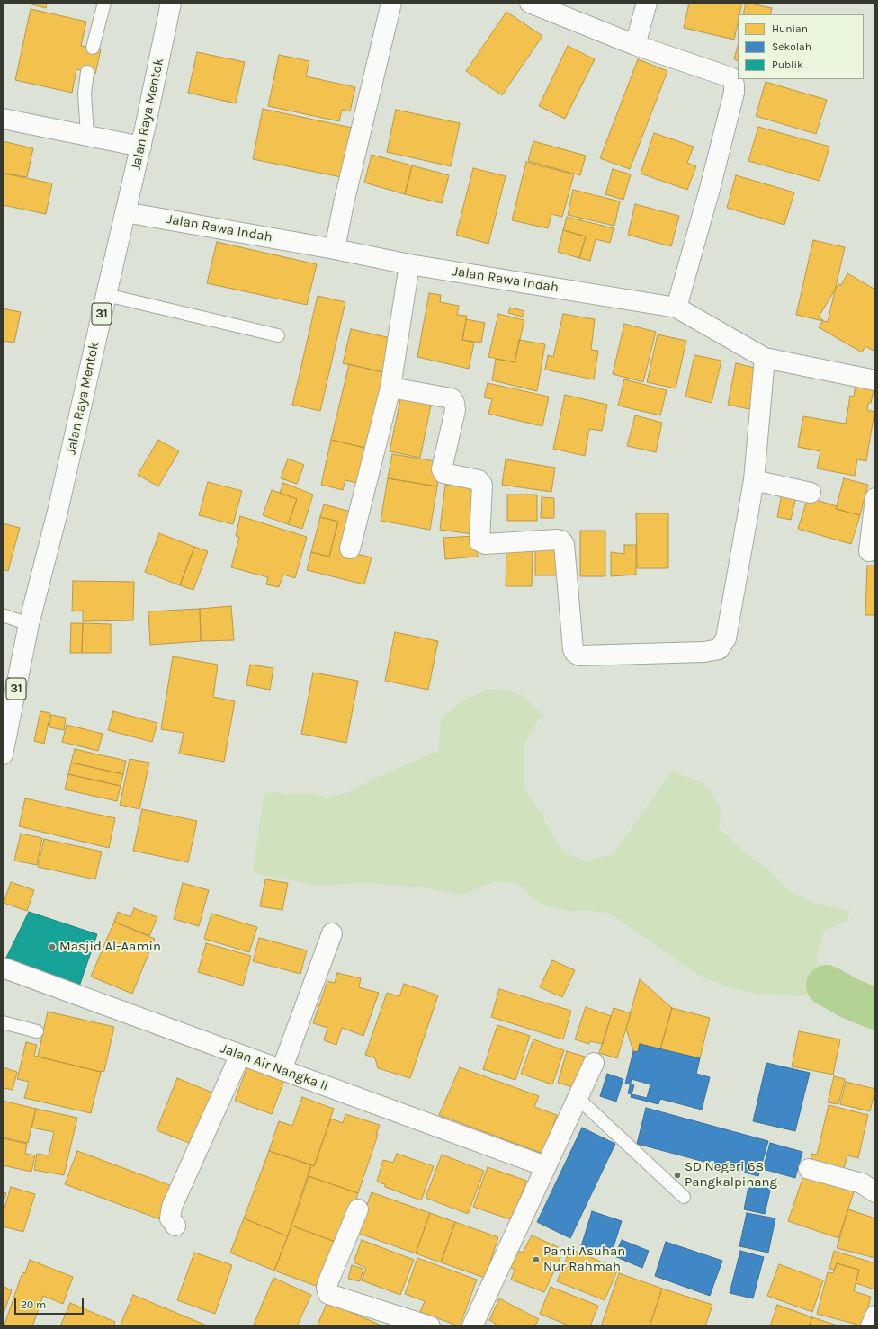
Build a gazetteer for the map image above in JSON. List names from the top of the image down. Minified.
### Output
{"streets":{"main road":["Jalan Raya Mentok","Jalan Rawa Indah","31","Jalan Air Nangka II"]},"crossings":[["Jalan Raya Mentok","Jalan Rawa Indah"],["Jalan Raya Mentok","31"]],"places":["Masjid Al-Aamin","SD Negeri 68 Pangkalpinang","Panti Asuhan Nur Rahmah"],"legend":["Hunian","Sekolah","Publik"],"scale_bar":"20 m"}
